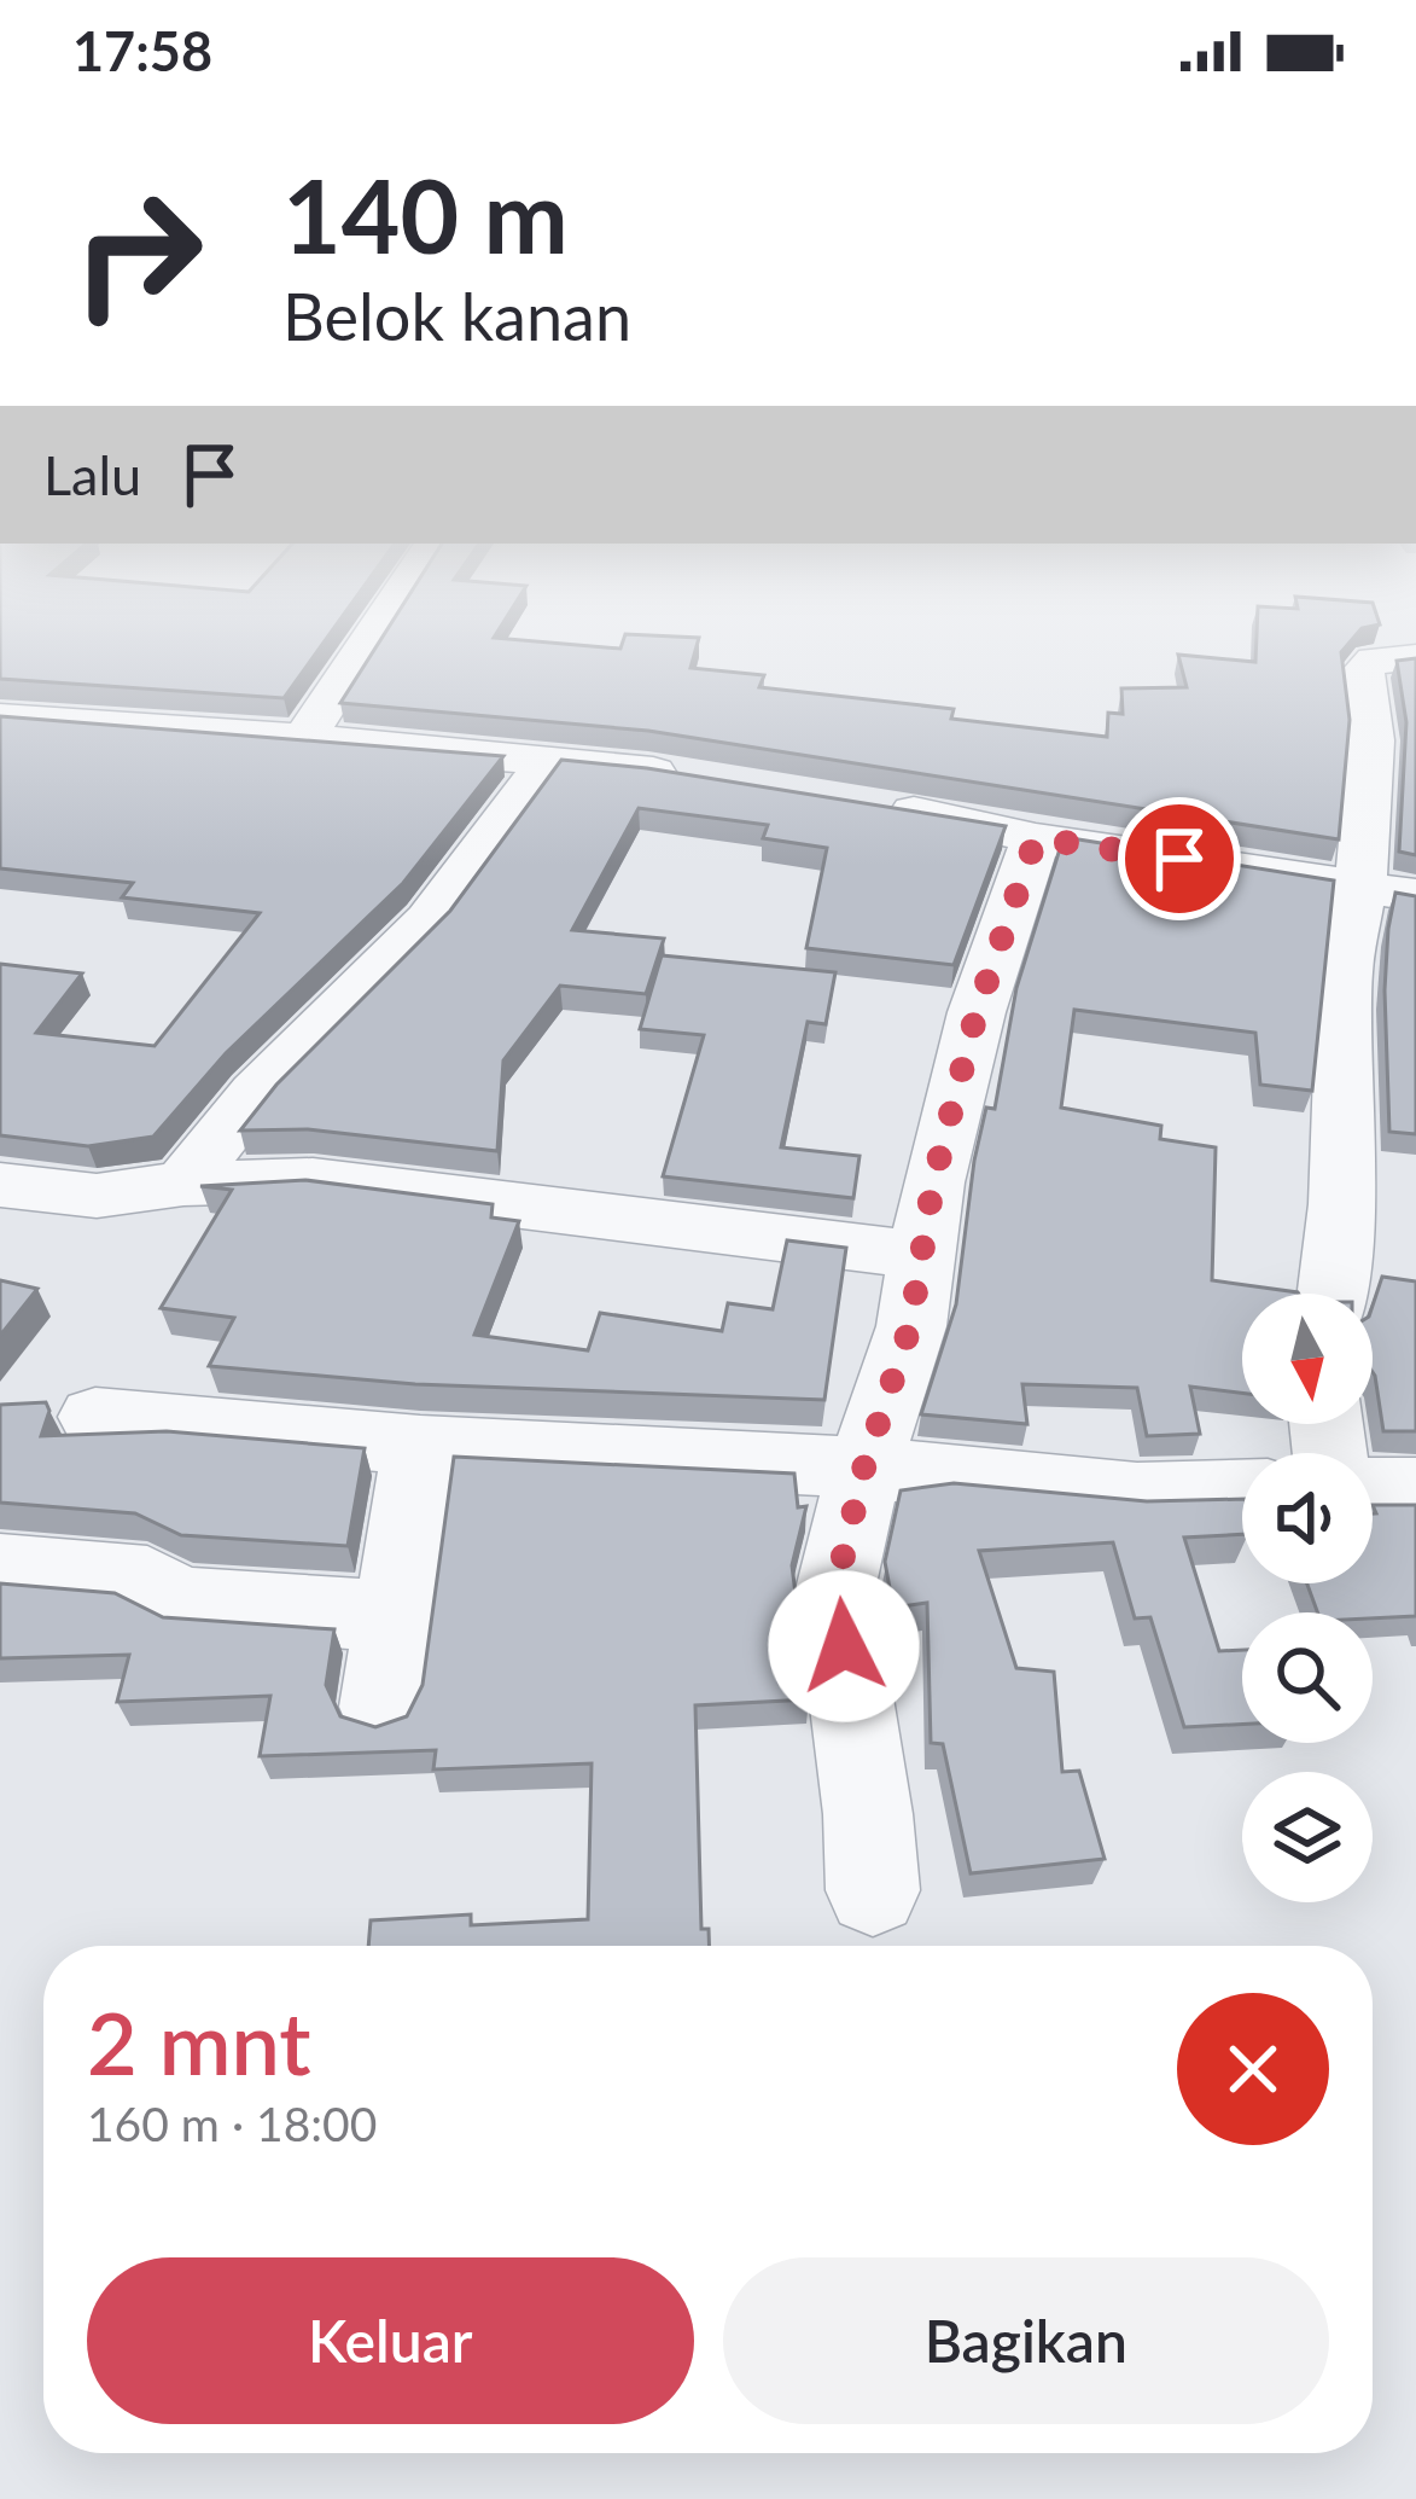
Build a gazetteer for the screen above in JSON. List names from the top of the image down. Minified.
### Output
{"north":"bottom","page":{"status":"17:58","turn":["140 m","Belok kanan"],"then":"Lalu","heading":["2 mnt","160 m · 18:00"],"buttons":["Keluar","Bagikan"]}}
